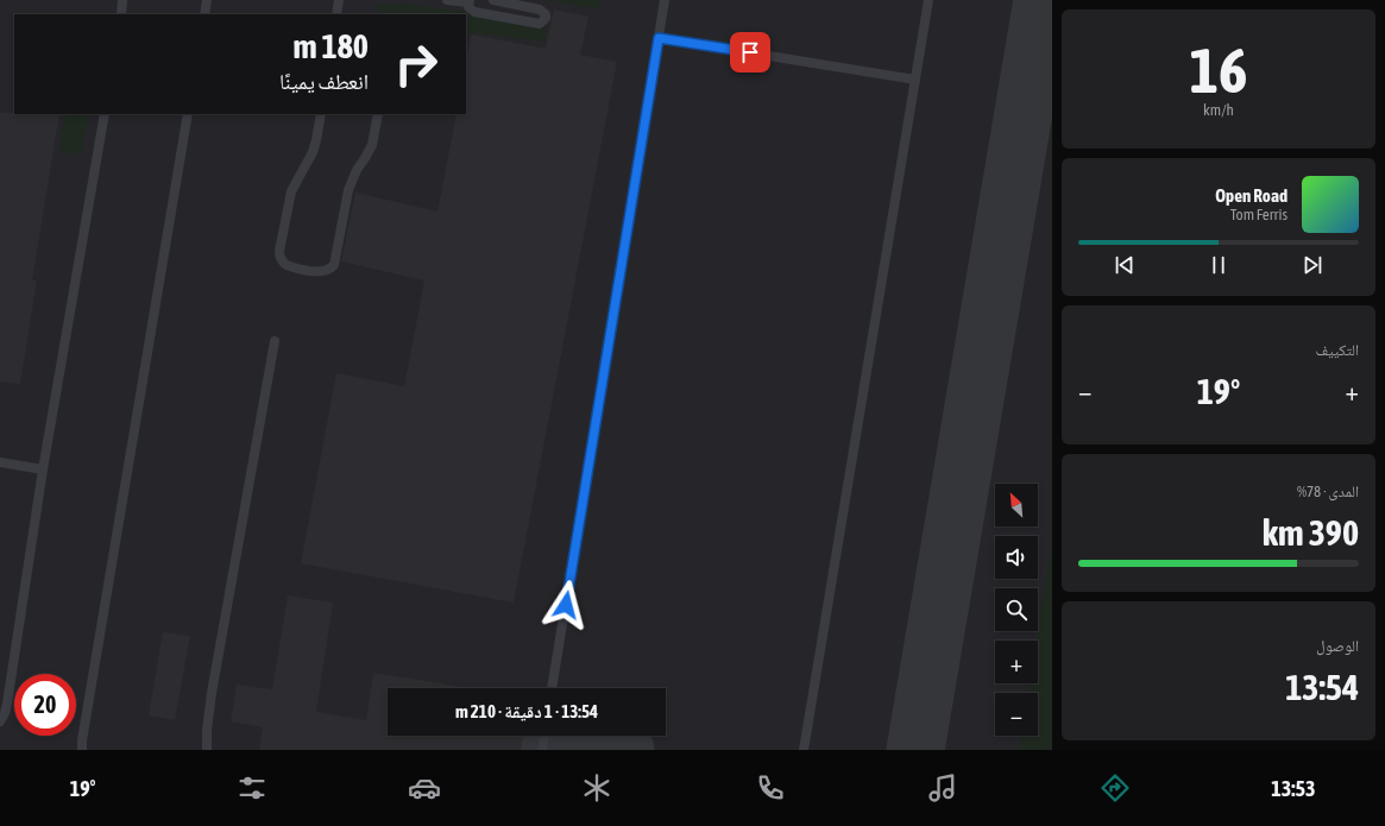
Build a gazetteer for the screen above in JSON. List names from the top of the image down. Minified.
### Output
{"north":"top left","page":{"tile":[["16","km/h"],"التكييف",["المدى · 78%","390 km"],["الوصول","13:54"]],"turn":["180 m","انعطف يمينًا"],"song":["Open Road","Tom Ferris"],"heat":["−","19°","+"],"map_buttons":["+","−"],"limit":"20","trip":"13:54 · 1 دقيقة · 210 m","tabs":["13:53","19°"]}}
